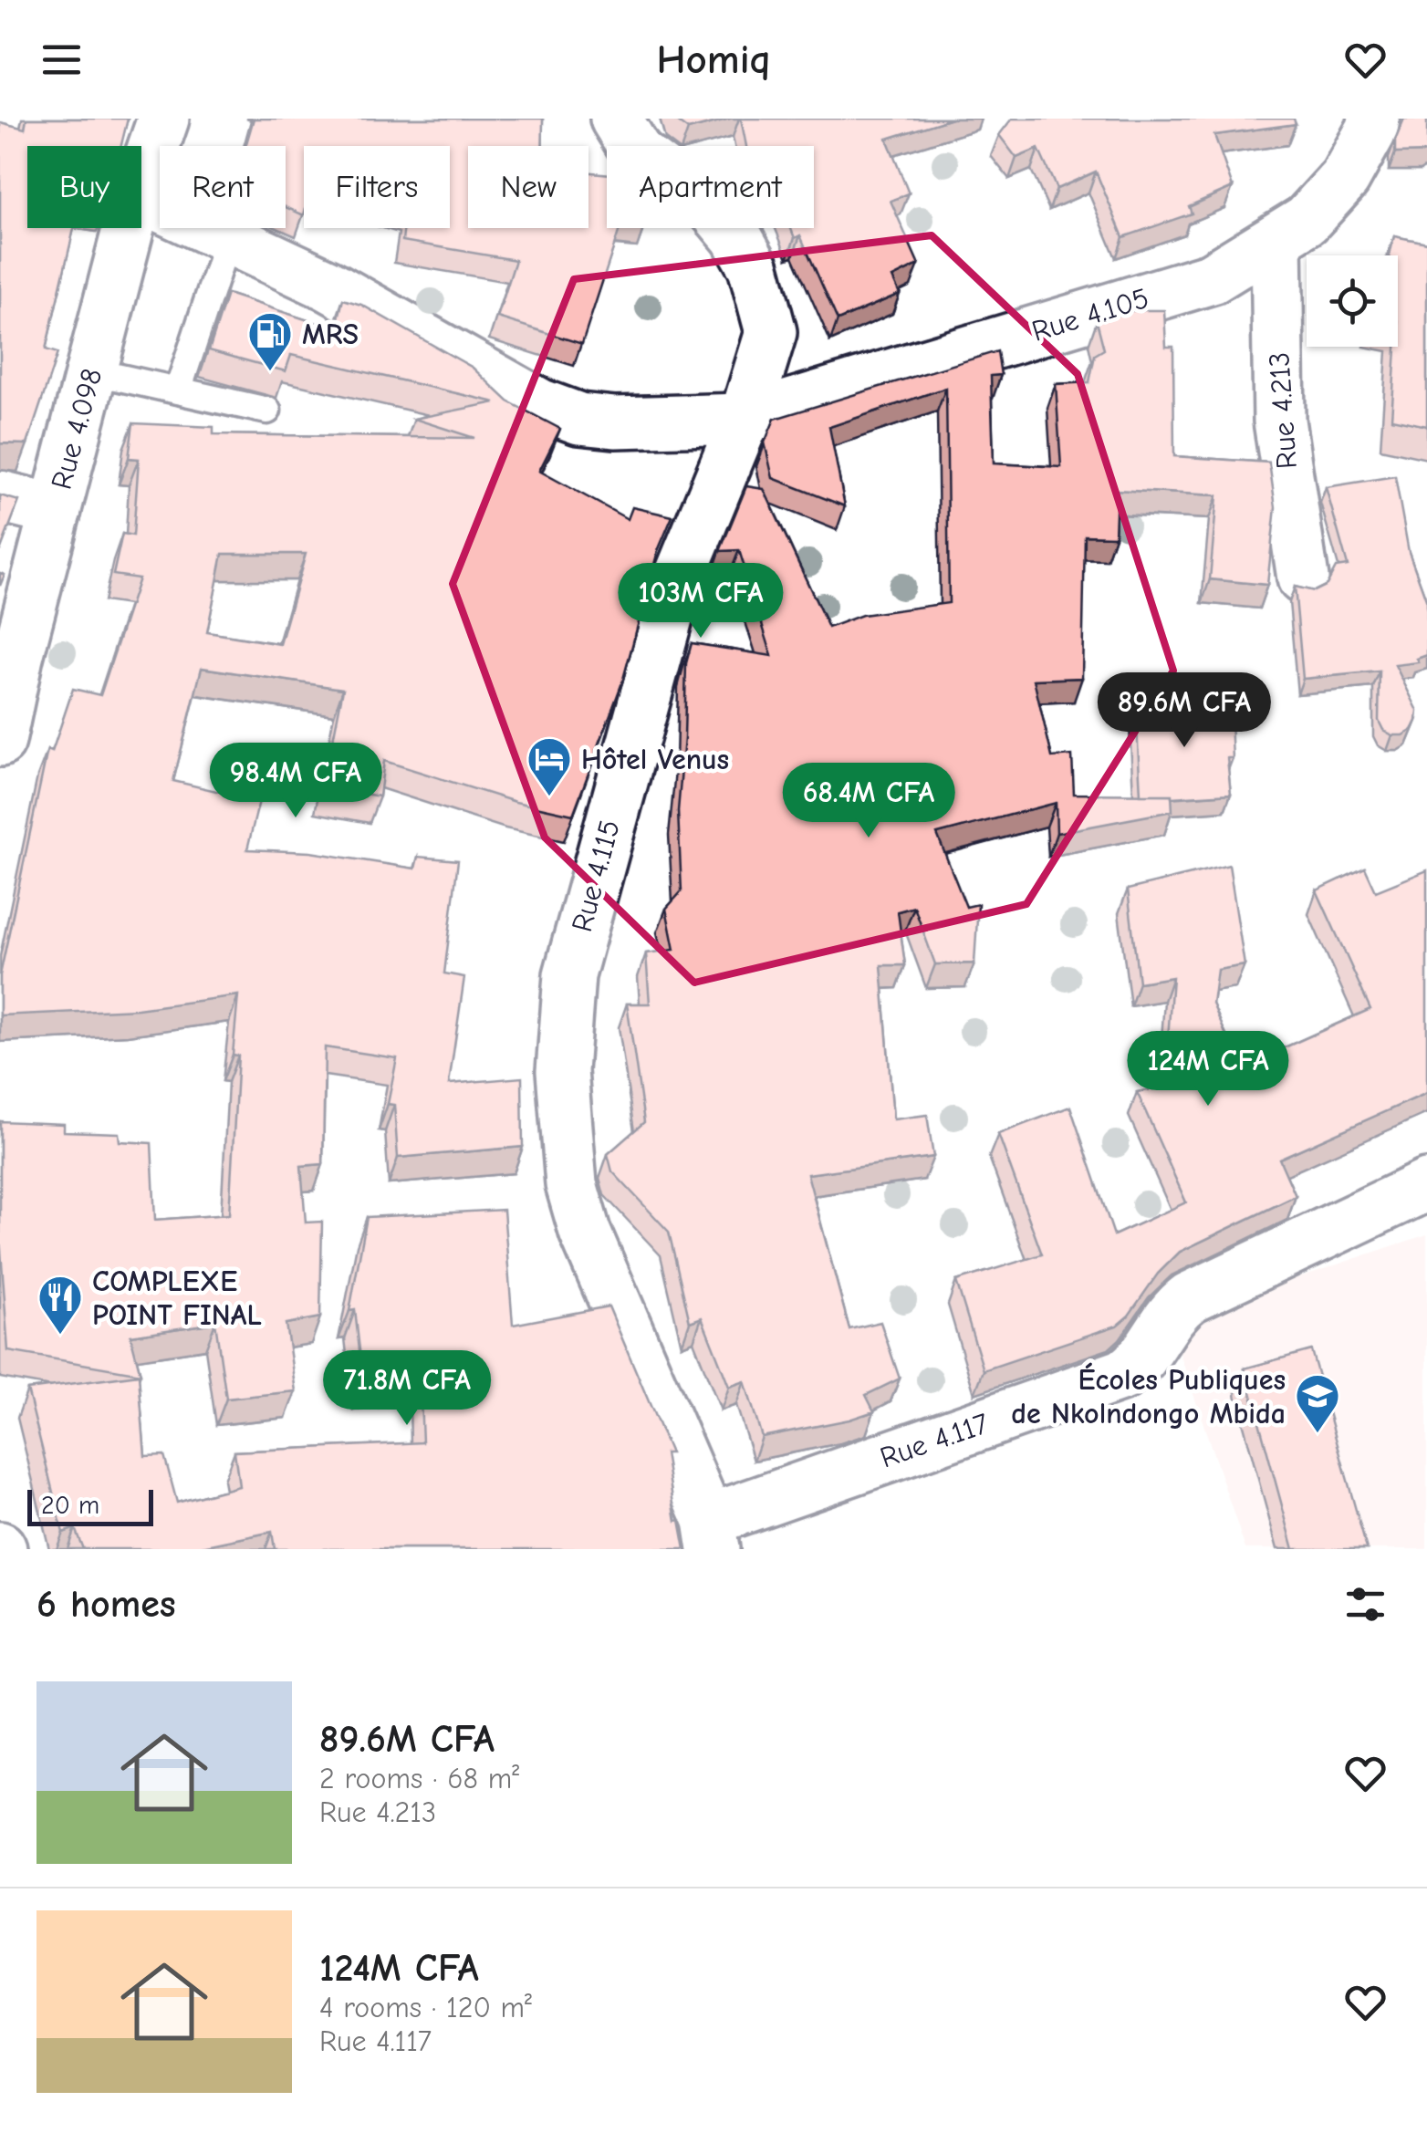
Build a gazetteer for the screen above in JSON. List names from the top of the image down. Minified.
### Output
{"streets":{"street":["Rue 4.105","Rue 4.213","Rue 4.098","Rue 4.115","Rue 4.117"]},"crossings":[["Rue 4.105","Rue 4.213"],["Rue 4.105","Rue 4.115"],["Rue 4.115","Rue 4.117"]],"places":{"fuel station":["MRS"],"hotel":["Hôtel Venus"],"restaurant":["COMPLEXE POINT FINAL"],"school or university":["Écoles Publiques de Nkolndongo Mbida"]},"scale_bar":"20 m","page":{"header":"Homiq","chip":["Buy","Rent","Filters","New","Apartment"],"price":["103M CFA","89.6M CFA","98.4M CFA","68.4M CFA","124M CFA","71.8M CFA"],"scale":"20 m","heading":"6 homes","list":[{"name":"89.6M CFA","note":"2 rooms · 68 m² · Rue 4.213"},{"name":"124M CFA","note":"4 rooms · 120 m² · Rue 4.117"}]}}
